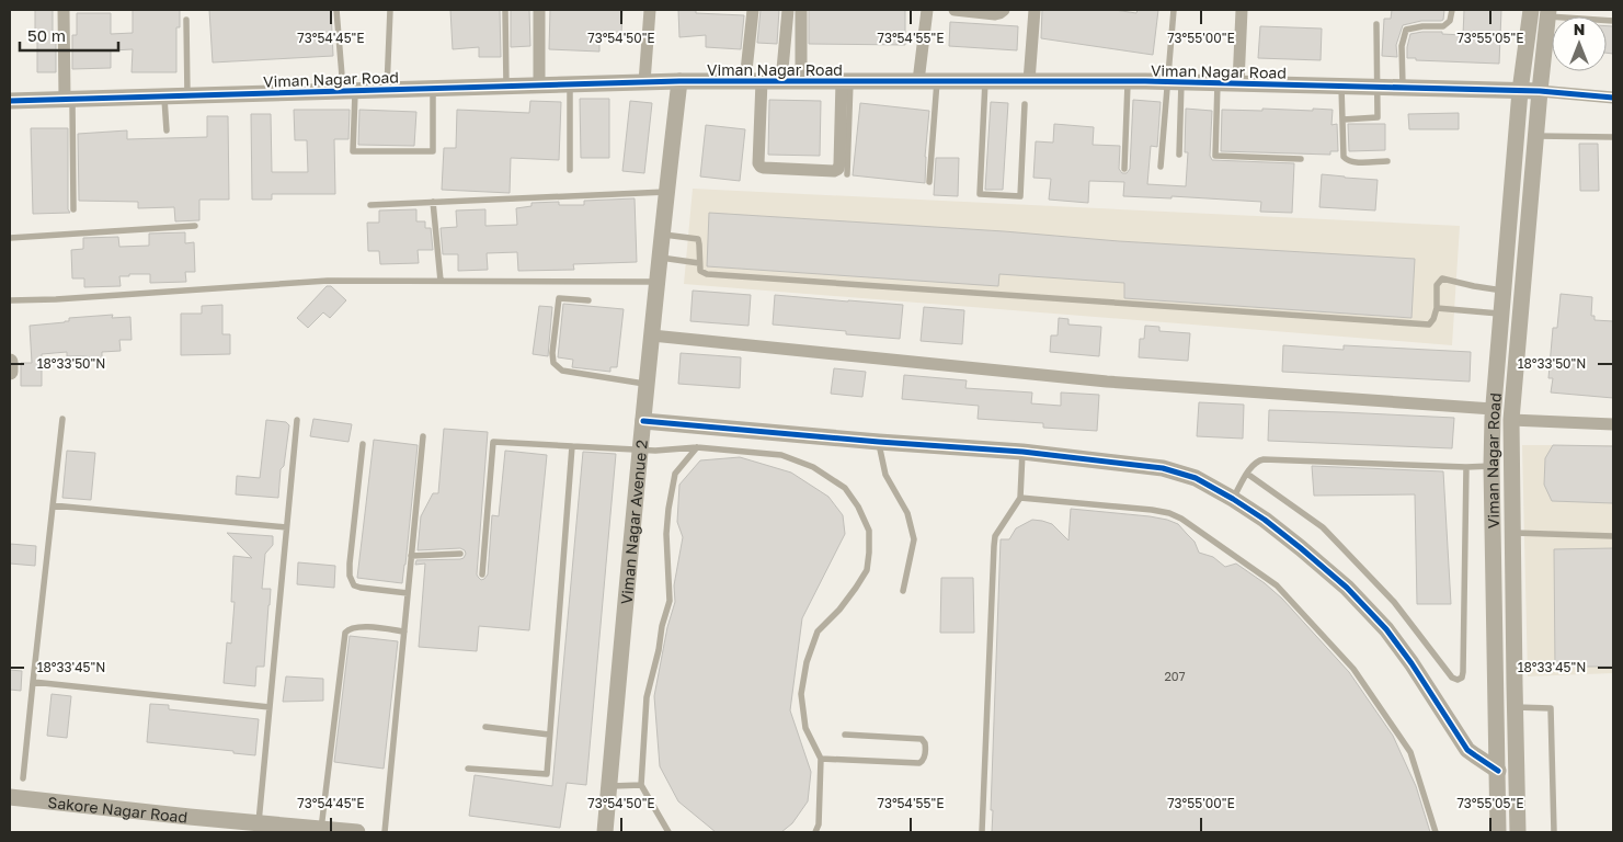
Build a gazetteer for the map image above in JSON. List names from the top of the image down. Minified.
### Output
{"streets":{"street":["Viman Nagar Road","Viman Nagar Avenue 2","Sakore Nagar Road"]},"crossings":[["Viman Nagar Road","Viman Nagar Avenue 2"]],"house_numbers":["207"],"scale_bar":"50 m","north":"top","coordinates":["73°54'45\"E","73°54'50\"E","73°54'55\"E","73°55'00\"E","73°55'05\"E","18°33'50\"N","18°33'45\"N"]}
